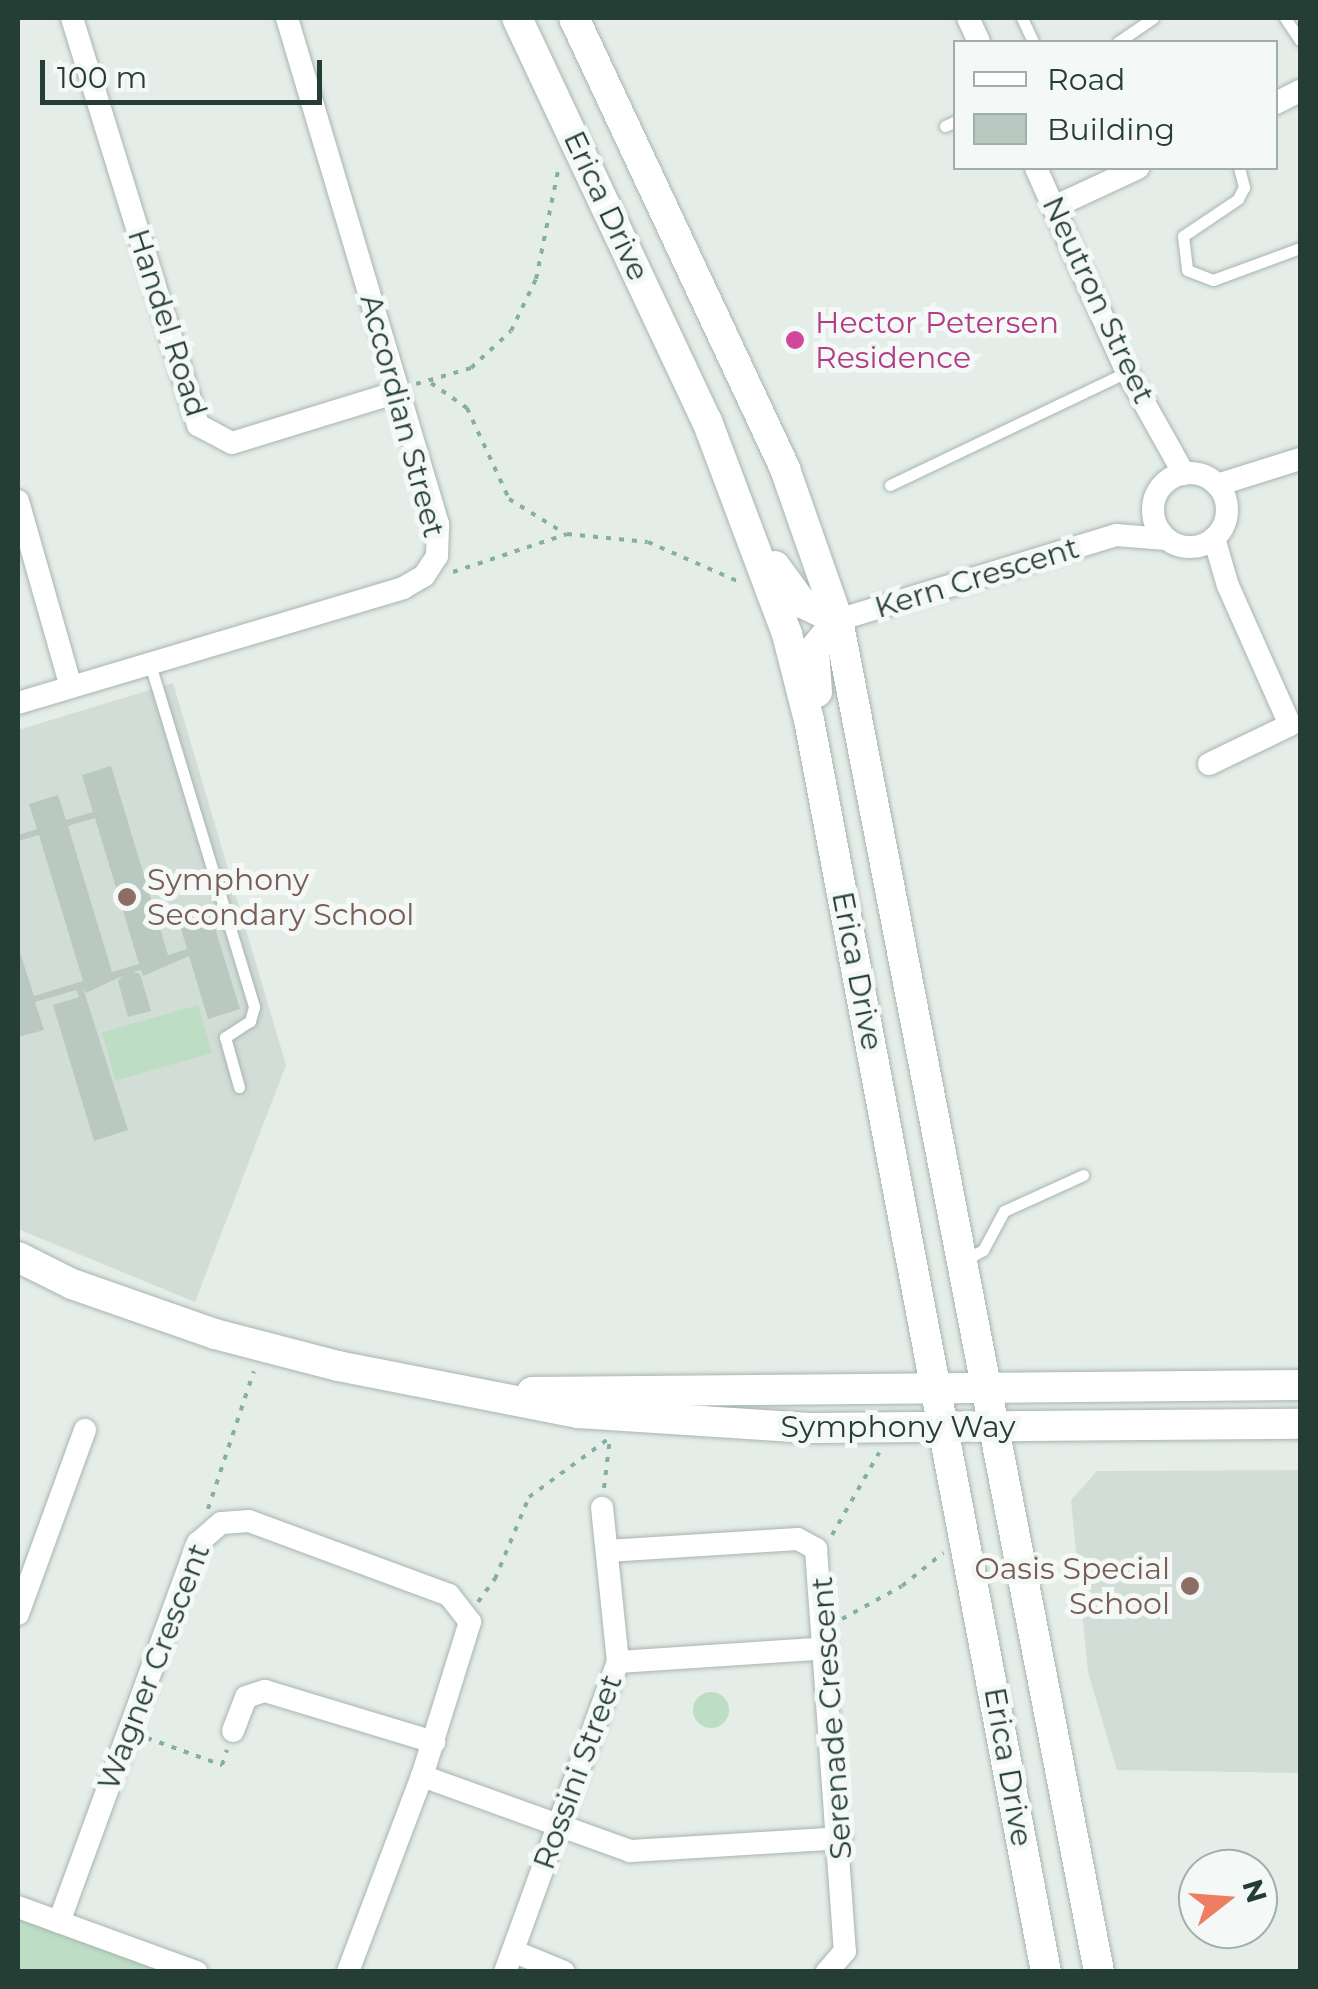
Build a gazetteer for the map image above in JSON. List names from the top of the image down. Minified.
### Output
{"streets":{"main road":["Erica Drive","Symphony Way"],"street":["Neutron Street","Handel Road","Accordian Street","Kern Crescent","Wagner Crescent","Serenade Crescent","Rossini Street"]},"crossings":[["Erica Drive","Kern Crescent"],["Erica Drive","Symphony Way"],["Neutron Street","Kern Crescent"],["Handel Road","Accordian Street"],["Serenade Crescent","Rossini Street"]],"places":["Hector Petersen Residence","Symphony Secondary School","Oasis Special School"],"legend":["Road","Building"],"scale_bar":"100 m","north":"right"}
